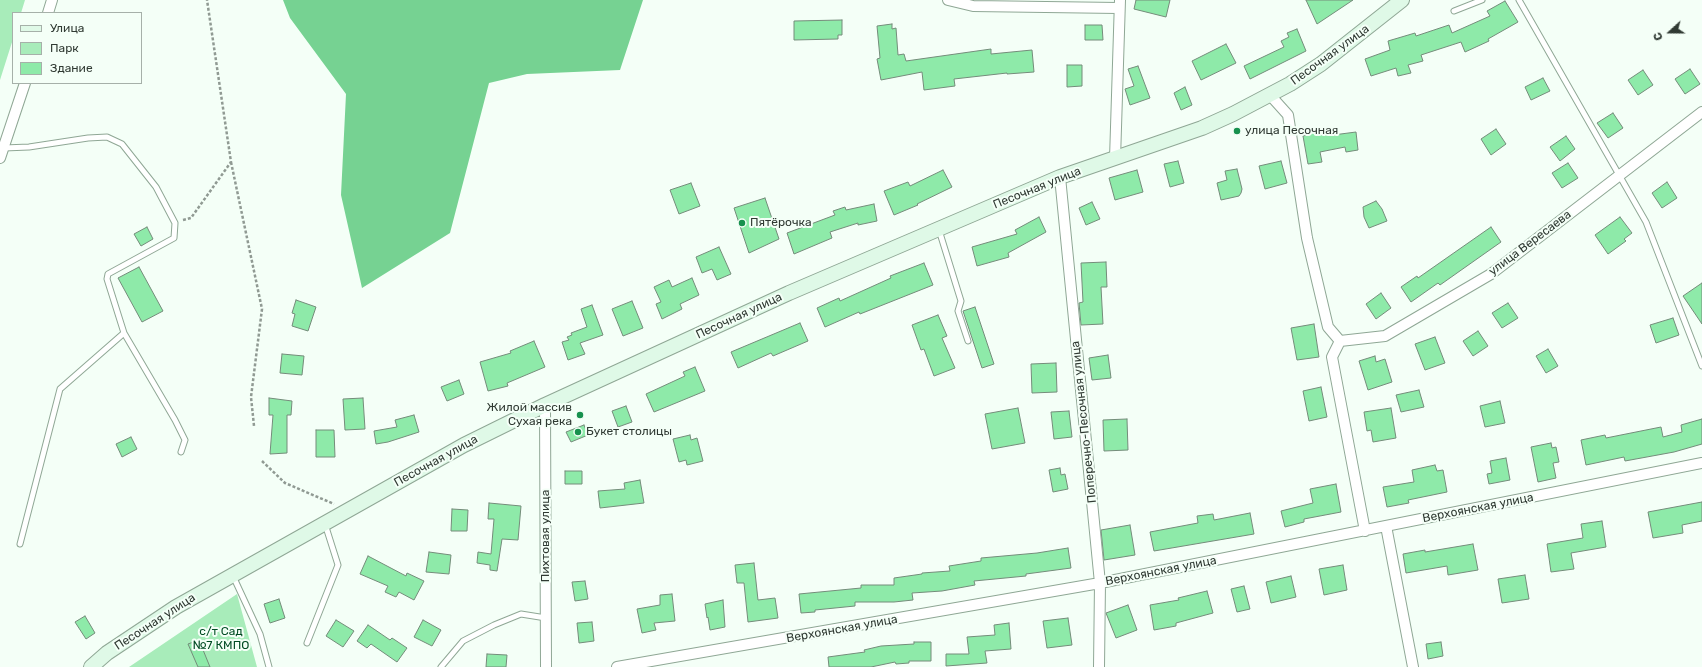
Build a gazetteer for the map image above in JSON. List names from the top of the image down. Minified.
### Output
{"streets":{"main road":["Песочная улица"],"street":["улица Вересаева","Поперечно-Песочная улица","Верхоянская улица","Пихтовая улица"]},"crossings":[["Песочная улица","Поперечно-Песочная улица"],["Песочная улица","Пихтовая улица"],["Поперечно-Песочная улица","Верхоянская улица"]],"parks":["с/т Сад №7 КМПО"],"places":["улица Песочная","Пятёрочка","Жилой массив Сухая река","Букет столицы"],"legend":["Улица","Парк","Здание"],"north":"left"}
